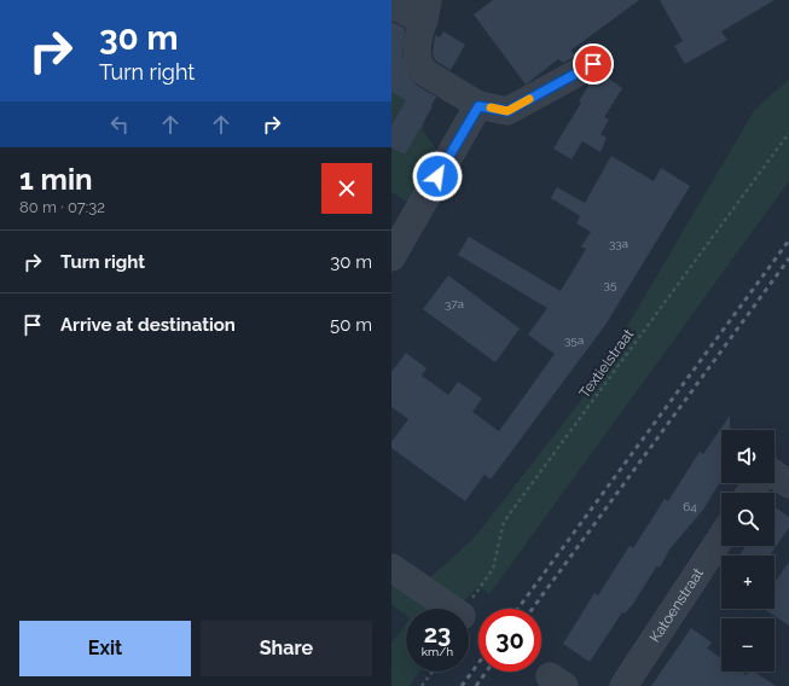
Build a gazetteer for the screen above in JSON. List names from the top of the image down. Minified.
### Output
{"streets":{"street":["Katoenstraat"],"path":["Textielstraat"]},"house_numbers":["33a","35","37a","35a","64"],"page":{"turn":["30 m","Turn right"],"heading":["1 min","80 m · 07:32"],"list":[{"name":"Turn right","value":"30 m"},{"name":"Arrive at destination","value":"50 m"}],"map_buttons":["+","−"],"speed":"23 km/h","limit":"30","buttons":["Exit","Share"]}}
